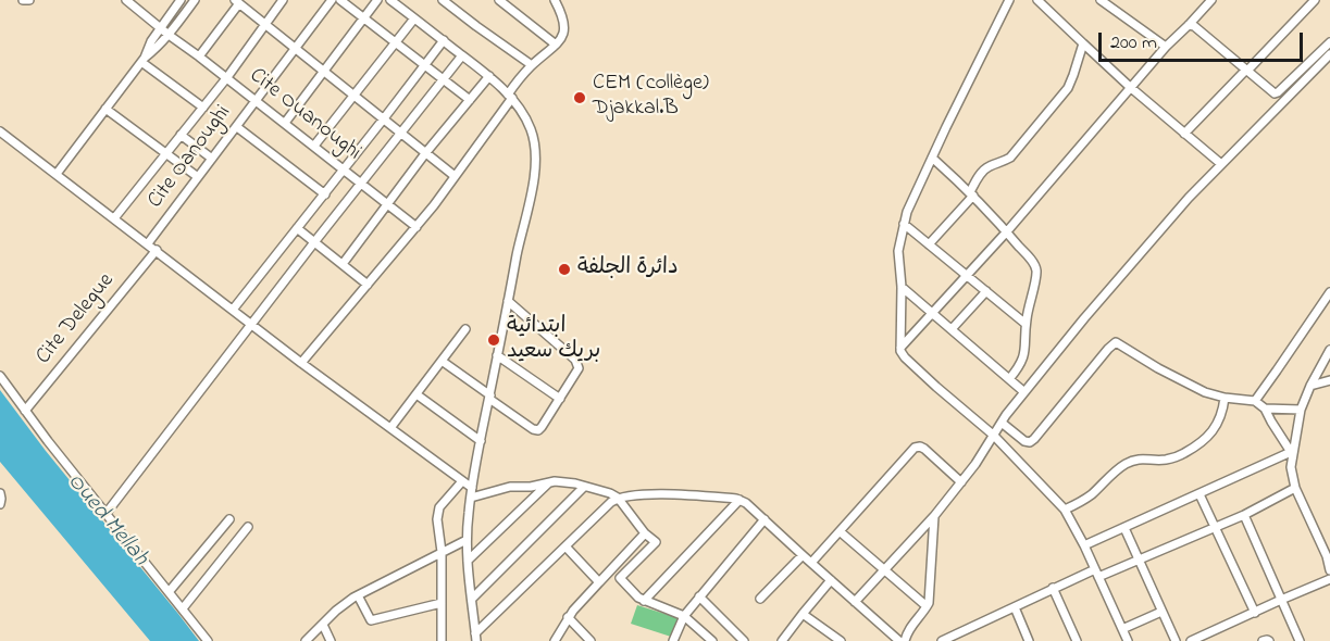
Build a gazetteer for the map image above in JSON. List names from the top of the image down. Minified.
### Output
{"streets":{"street":["Cite Ouanoughi","Cite Oanoughi","Cite Delegue"]},"crossings":[["Cite Ouanoughi","Cite Oanoughi"]],"water":["Oued Mellah"],"places":["CEM (collège) Djakkal.B","دائرة الجلفة","ابتدائية بريك سعيد"],"scale_bar":"200 m"}
